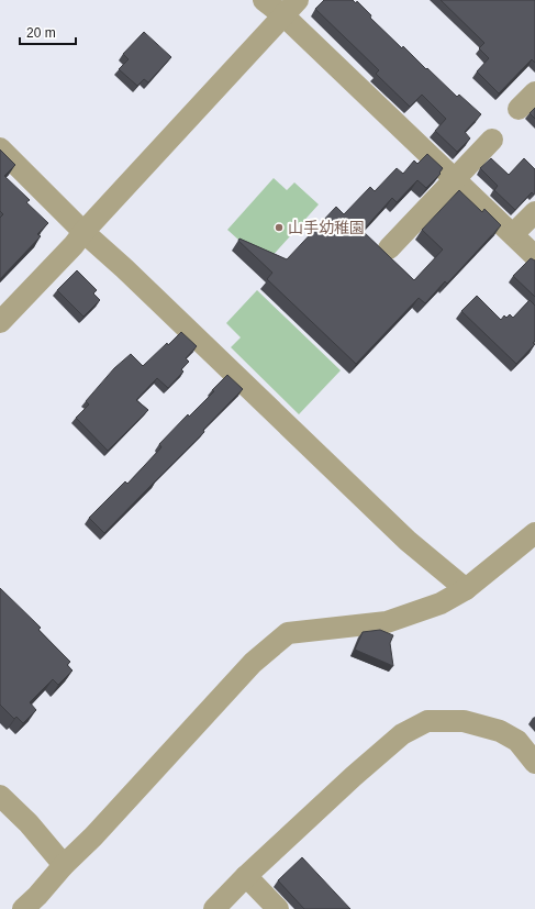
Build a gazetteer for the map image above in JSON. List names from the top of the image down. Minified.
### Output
{"places":["山手幼稚園"],"scale_bar":"20 m"}
